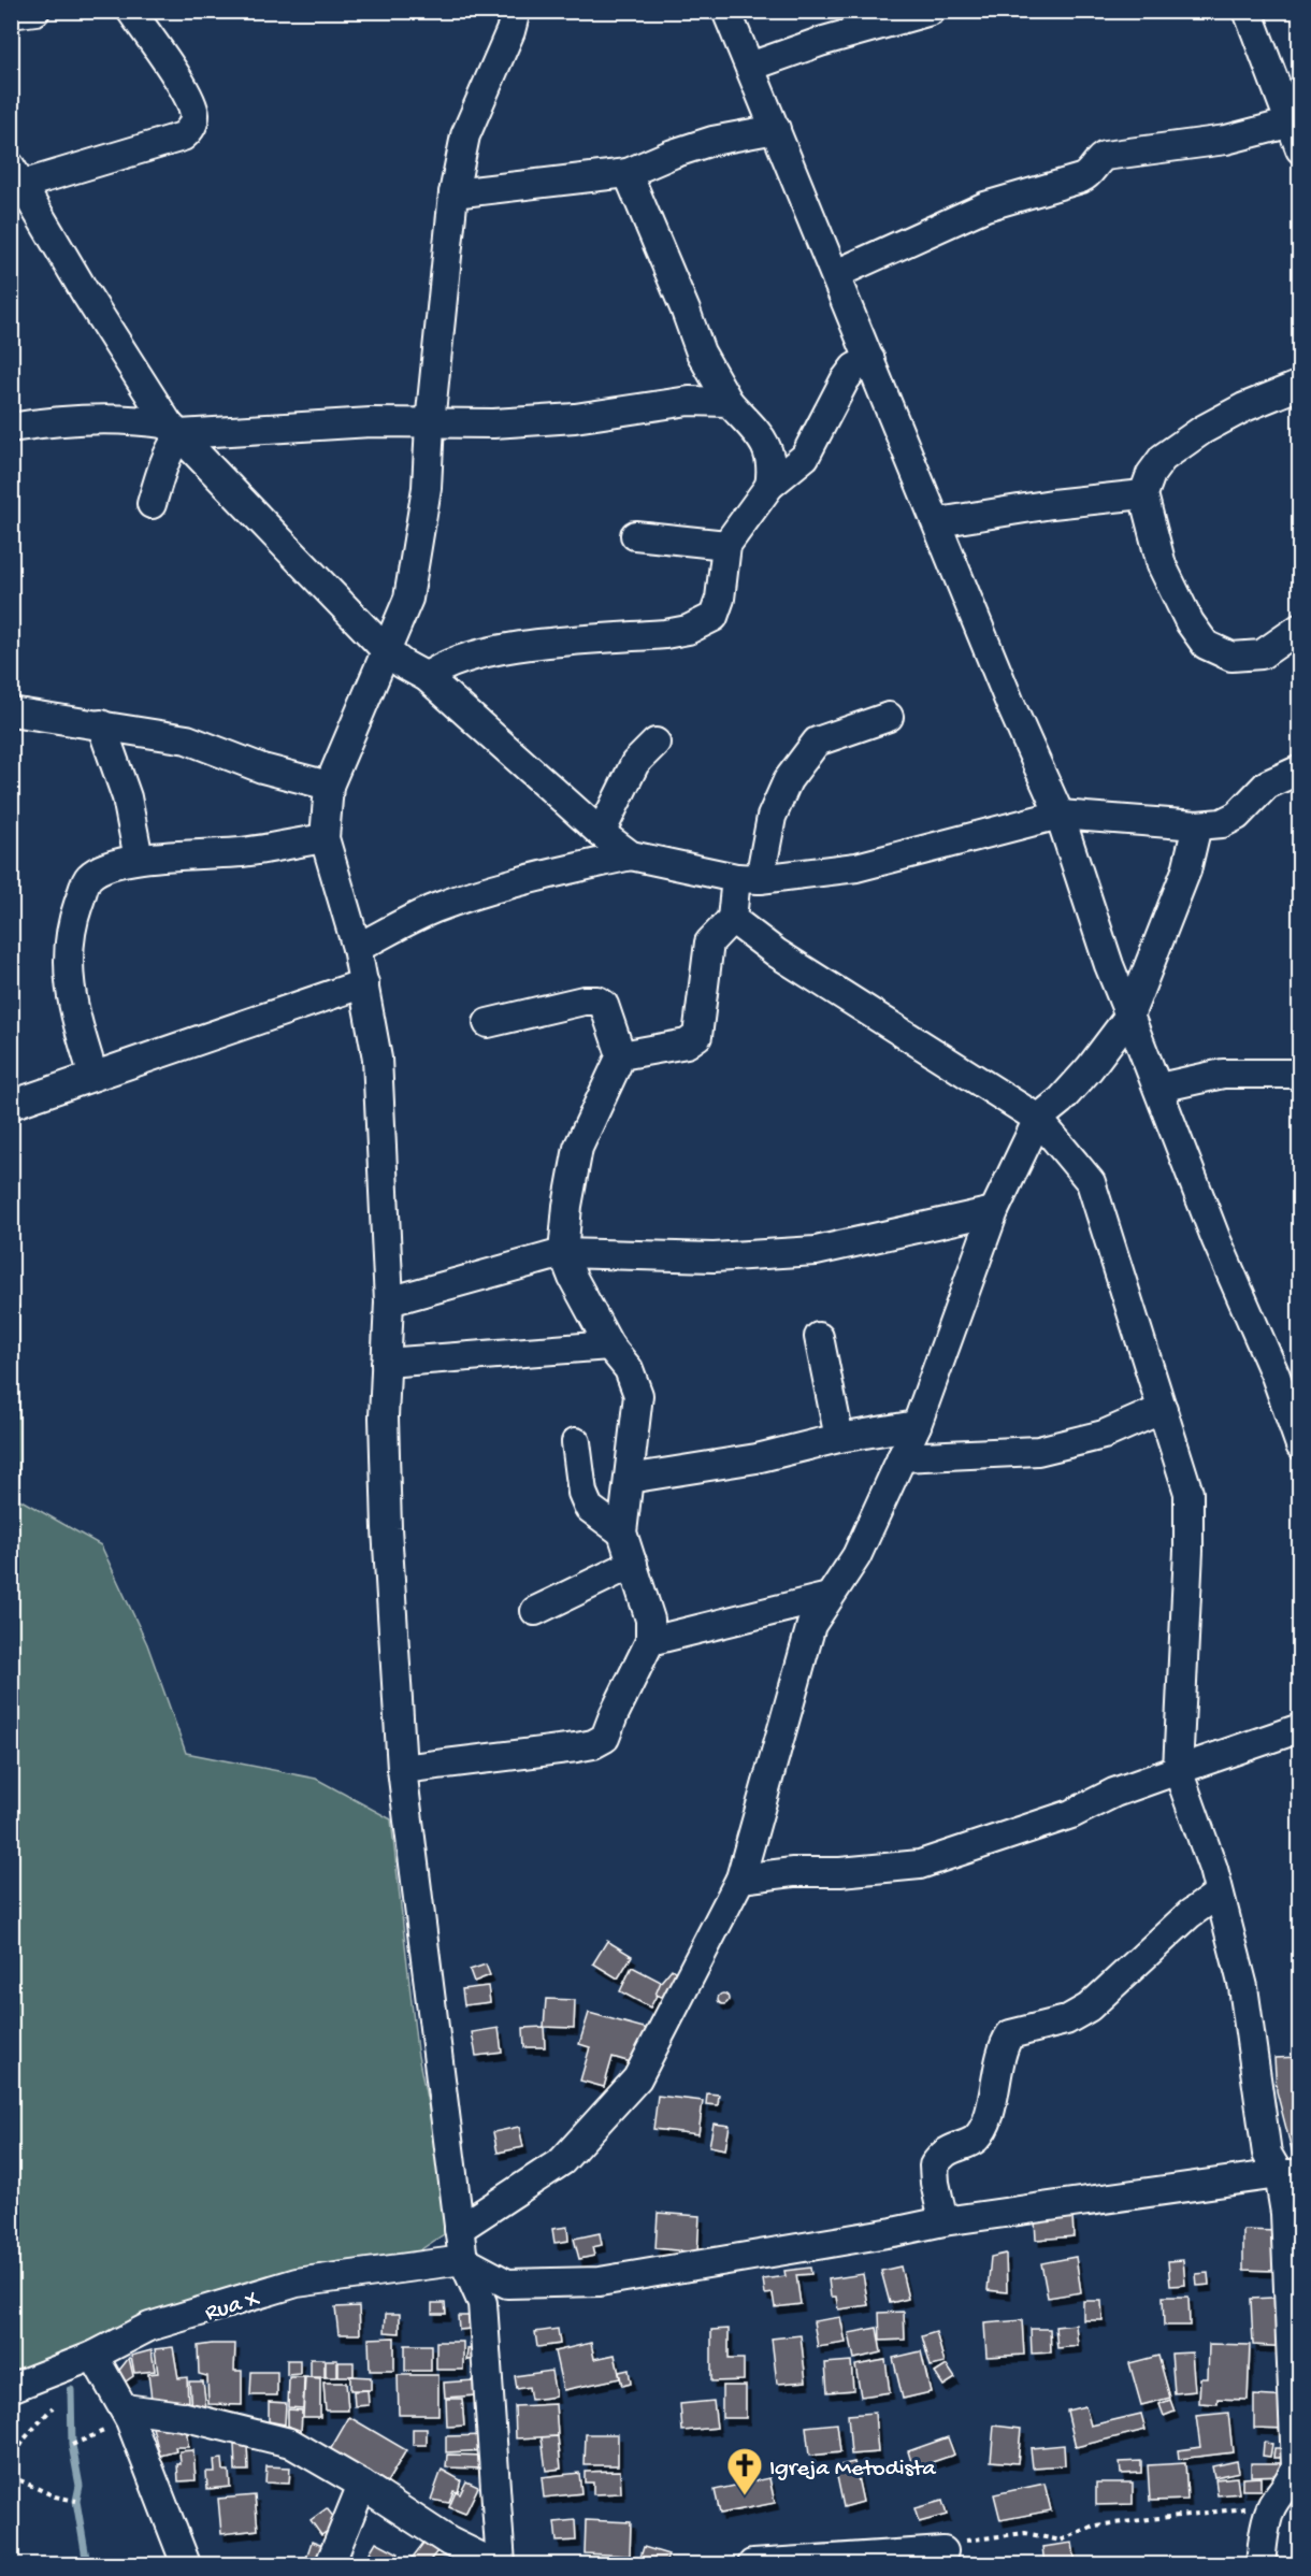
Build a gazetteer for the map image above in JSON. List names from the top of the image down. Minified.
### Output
{"streets":{"street":["Rua X"]},"places":{"church":["Igreja Metodista"]}}
